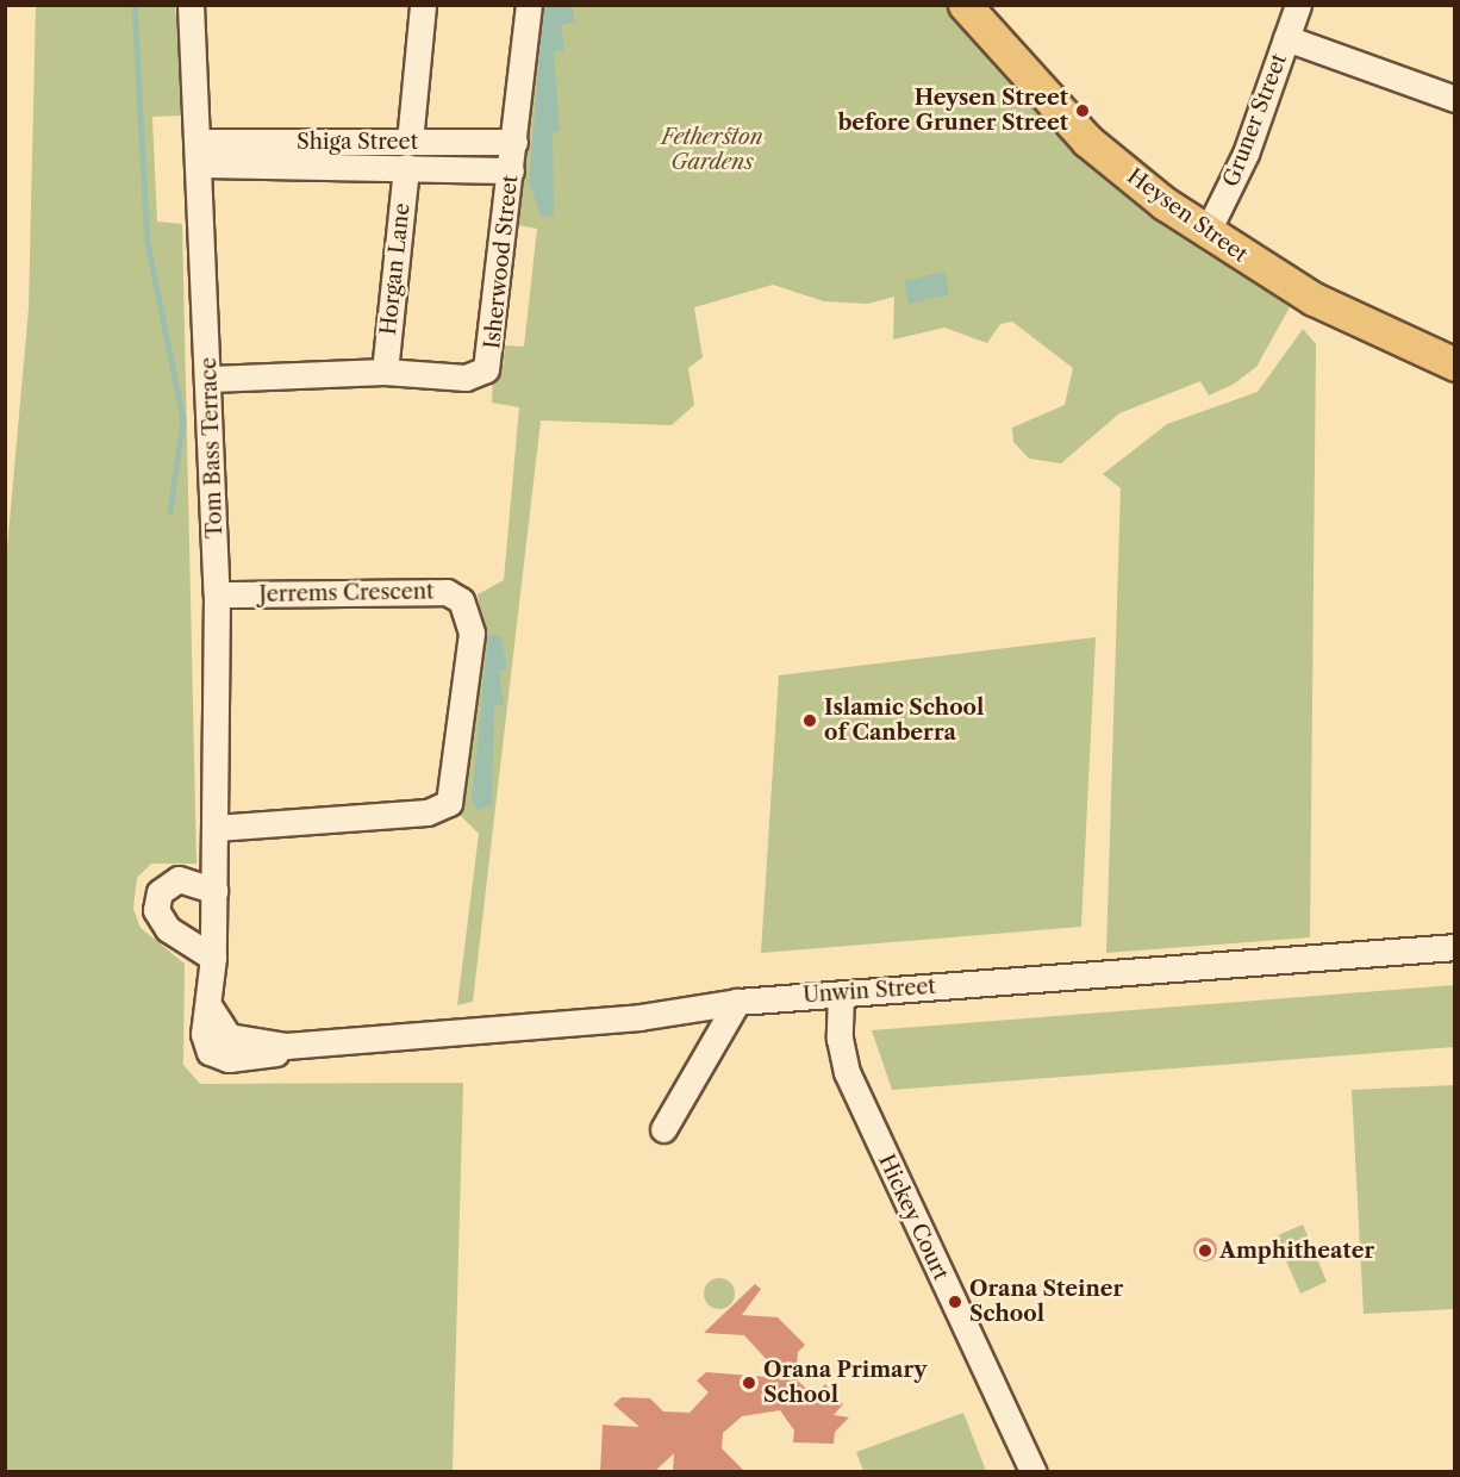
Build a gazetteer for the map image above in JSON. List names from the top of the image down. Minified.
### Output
{"streets":{"main road":["Heysen Street"],"street":["Gruner Street","Shiga Street","Isherwood Street","Horgan Lane","Tom Bass Terrace","Jerrems Crescent","Unwin Street","Hickey Court"]},"crossings":[["Gruner Street","Heysen Street"],["Shiga Street","Isherwood Street"],["Shiga Street","Horgan Lane"],["Shiga Street","Tom Bass Terrace"],["Isherwood Street","Horgan Lane"],["Isherwood Street","Tom Bass Terrace"],["Tom Bass Terrace","Jerrems Crescent"],["Tom Bass Terrace","Unwin Street"],["Unwin Street","Hickey Court"]],"parks":["Fetherston Gardens"],"places":["Heysen Street before Gruner Street","Islamic School of Canberra","Amphitheater","Orana Steiner School","Orana Primary School"]}
